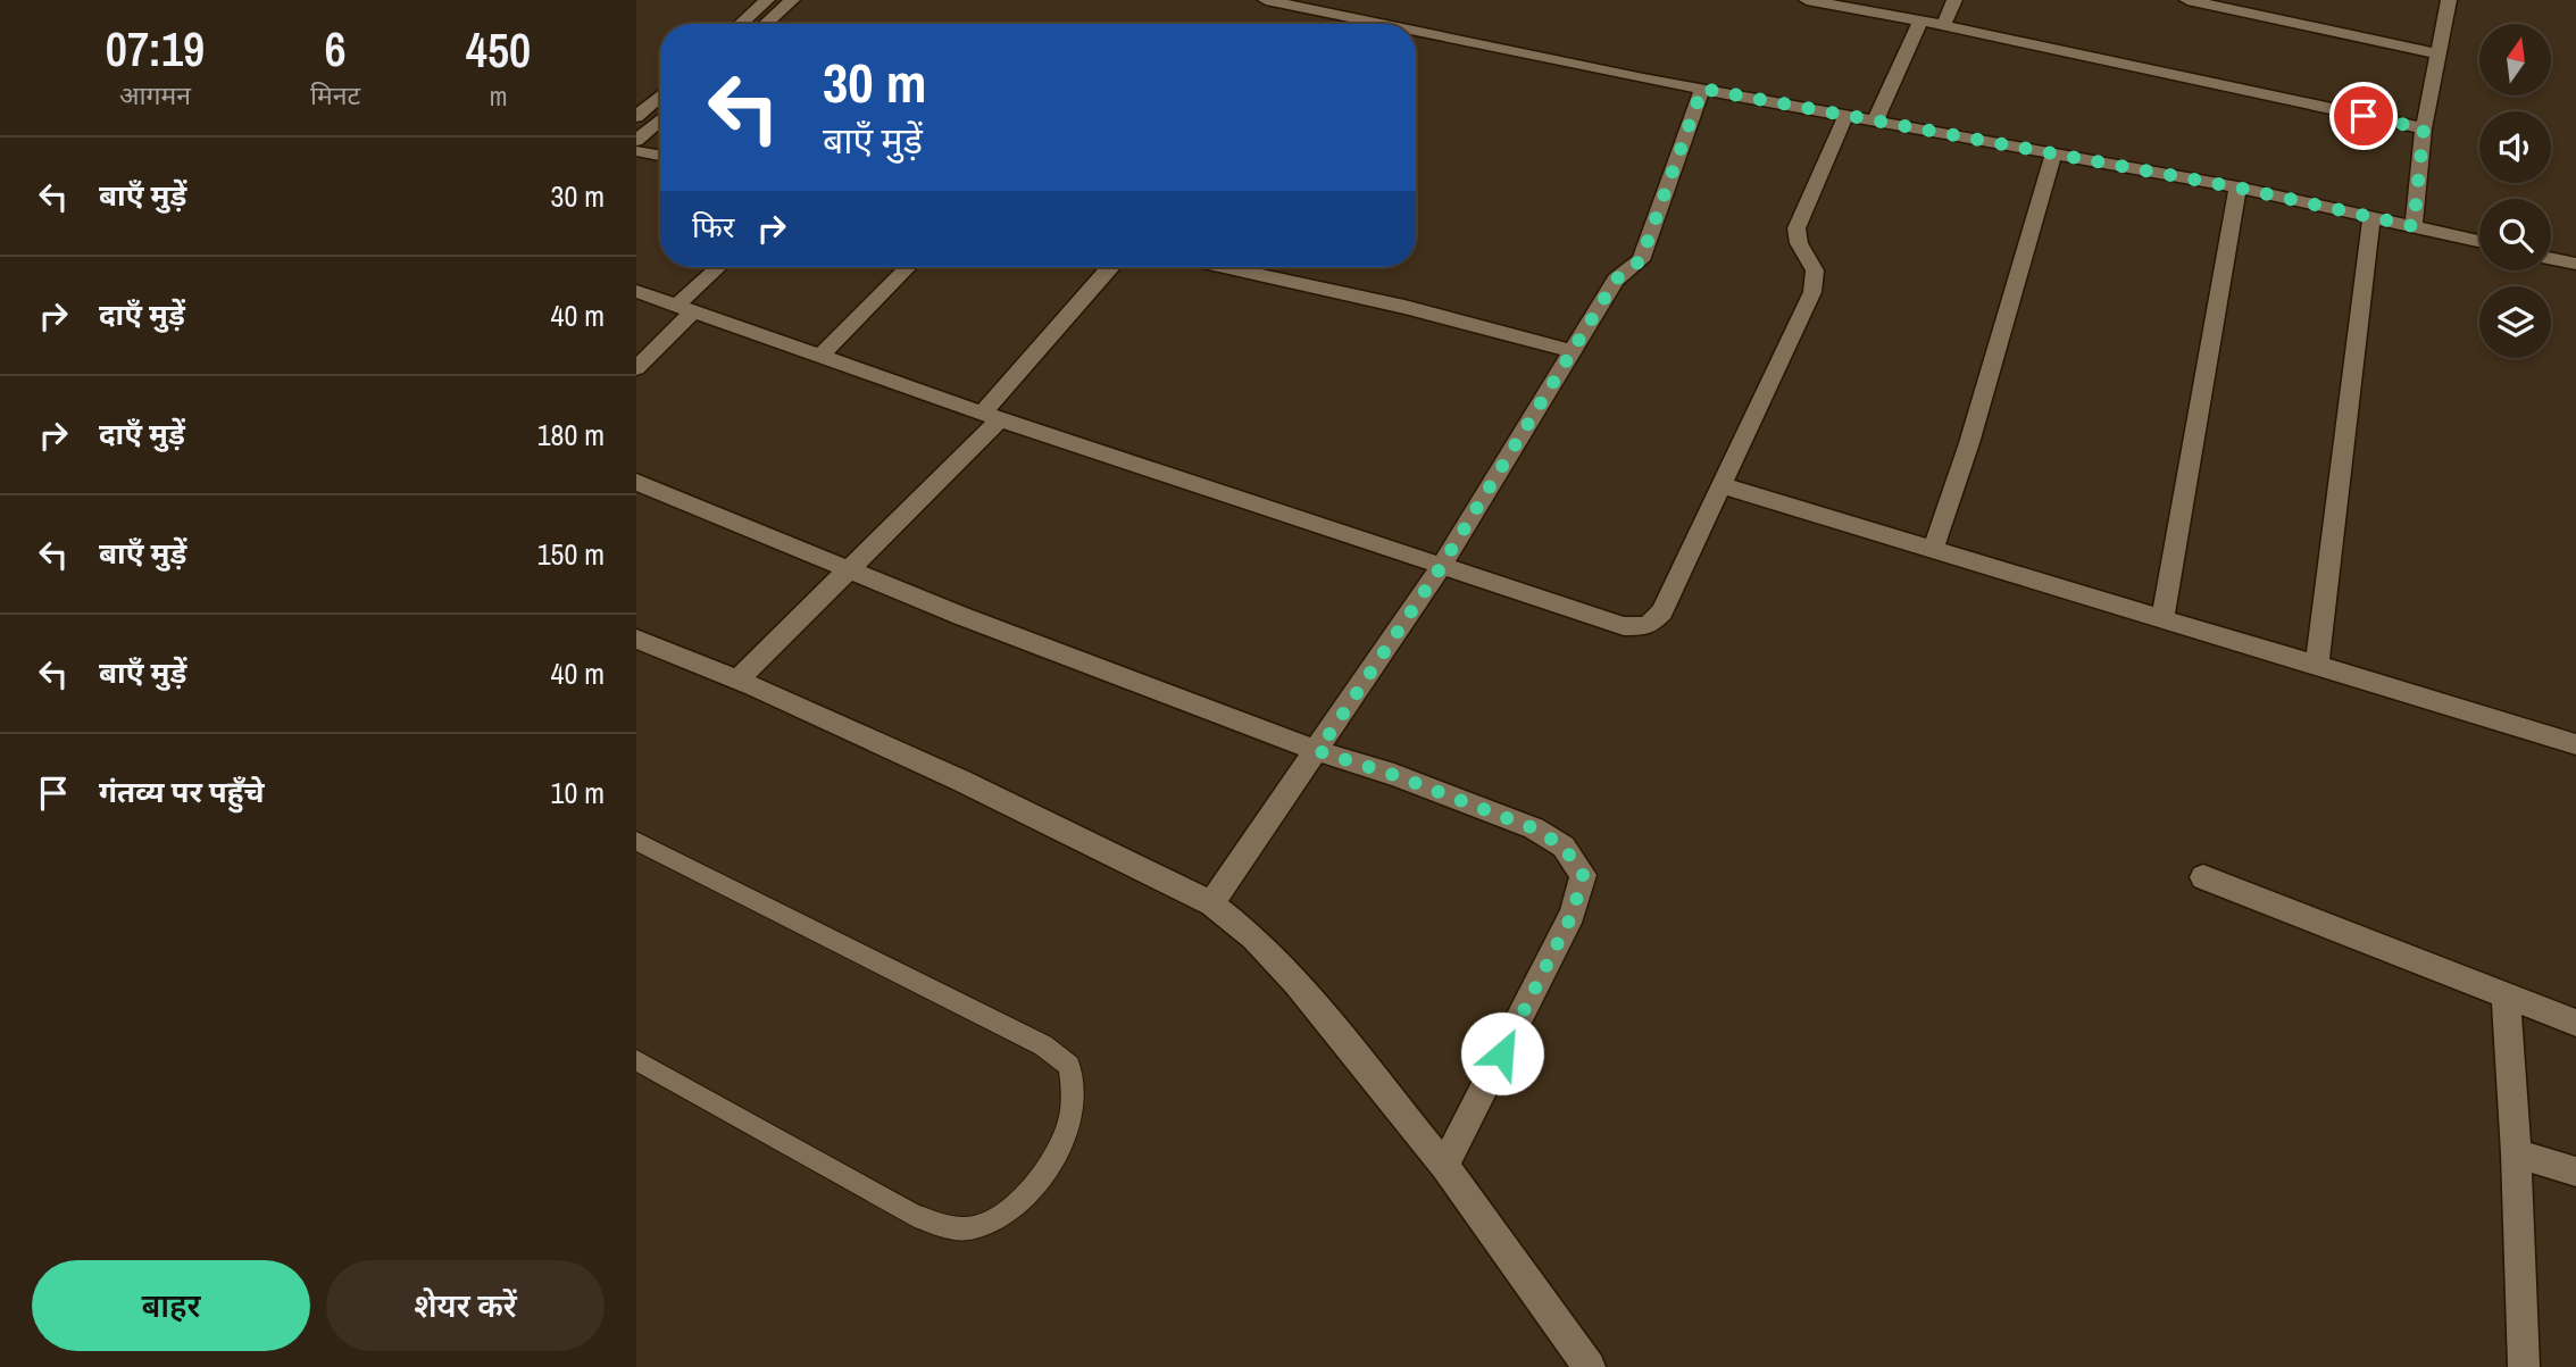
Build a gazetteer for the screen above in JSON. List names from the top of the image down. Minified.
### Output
{"north":"top","page":{"eta":["07:19","आगमन","6","मिनट","450","m"],"turn":["30 m","बाएँ मुड़ें"],"list":[{"name":"बाएँ मुड़ें","value":"30 m"},{"name":"दाएँ मुड़ें","value":"40 m"},{"name":"दाएँ मुड़ें","value":"180 m"},{"name":"बाएँ मुड़ें","value":"150 m"},{"name":"बाएँ मुड़ें","value":"40 m"},{"name":"गंतव्य पर पहुँचे","value":"10 m"}],"then":"फिर","buttons":["बाहर","शेयर करें"]}}
